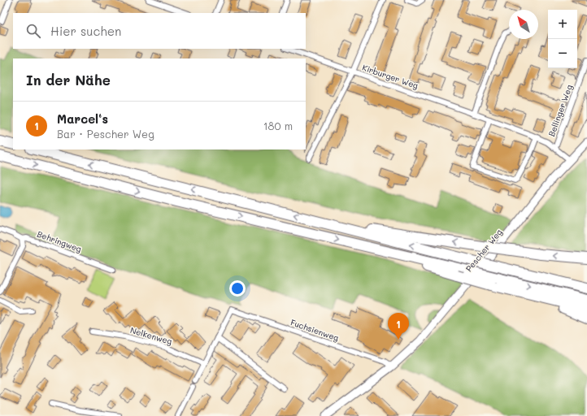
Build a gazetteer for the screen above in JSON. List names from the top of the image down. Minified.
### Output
{"streets":{"street":["Kirburger Weg","Bellinger Weg","Behringweg","Pescher Weg","Fuchsienweg","Nelkenweg"]},"crossings":[["Kirburger Weg","Bellinger Weg"],["Kirburger Weg","Pescher Weg"],["Pescher Weg","Fuchsienweg"]],"north":"top left","page":{"map_buttons":["+","−"],"search":"Hier suchen","heading":"In der Nähe","list":[{"mark":"1","name":"Marcel‘s","note":"Bar · Pescher Weg","value":"180 m"}],"pins":"1"}}
